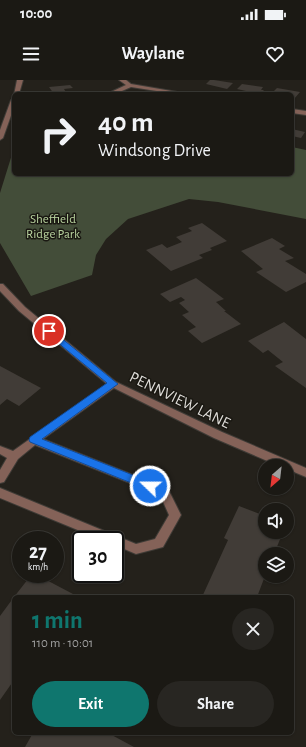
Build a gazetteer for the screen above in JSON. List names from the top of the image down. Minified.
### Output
{"streets":{"street":["PENNVIEW LANE"]},"parks":["Sheffield Ridge Park"],"north":"bottom left","page":{"status":"10:00","header":"Waylane","turn":["40 m","Windsong Drive"],"speed":"27 km/h","limit":"30","heading":["1 min","110 m · 10:01"],"buttons":["Exit","Share"]}}
